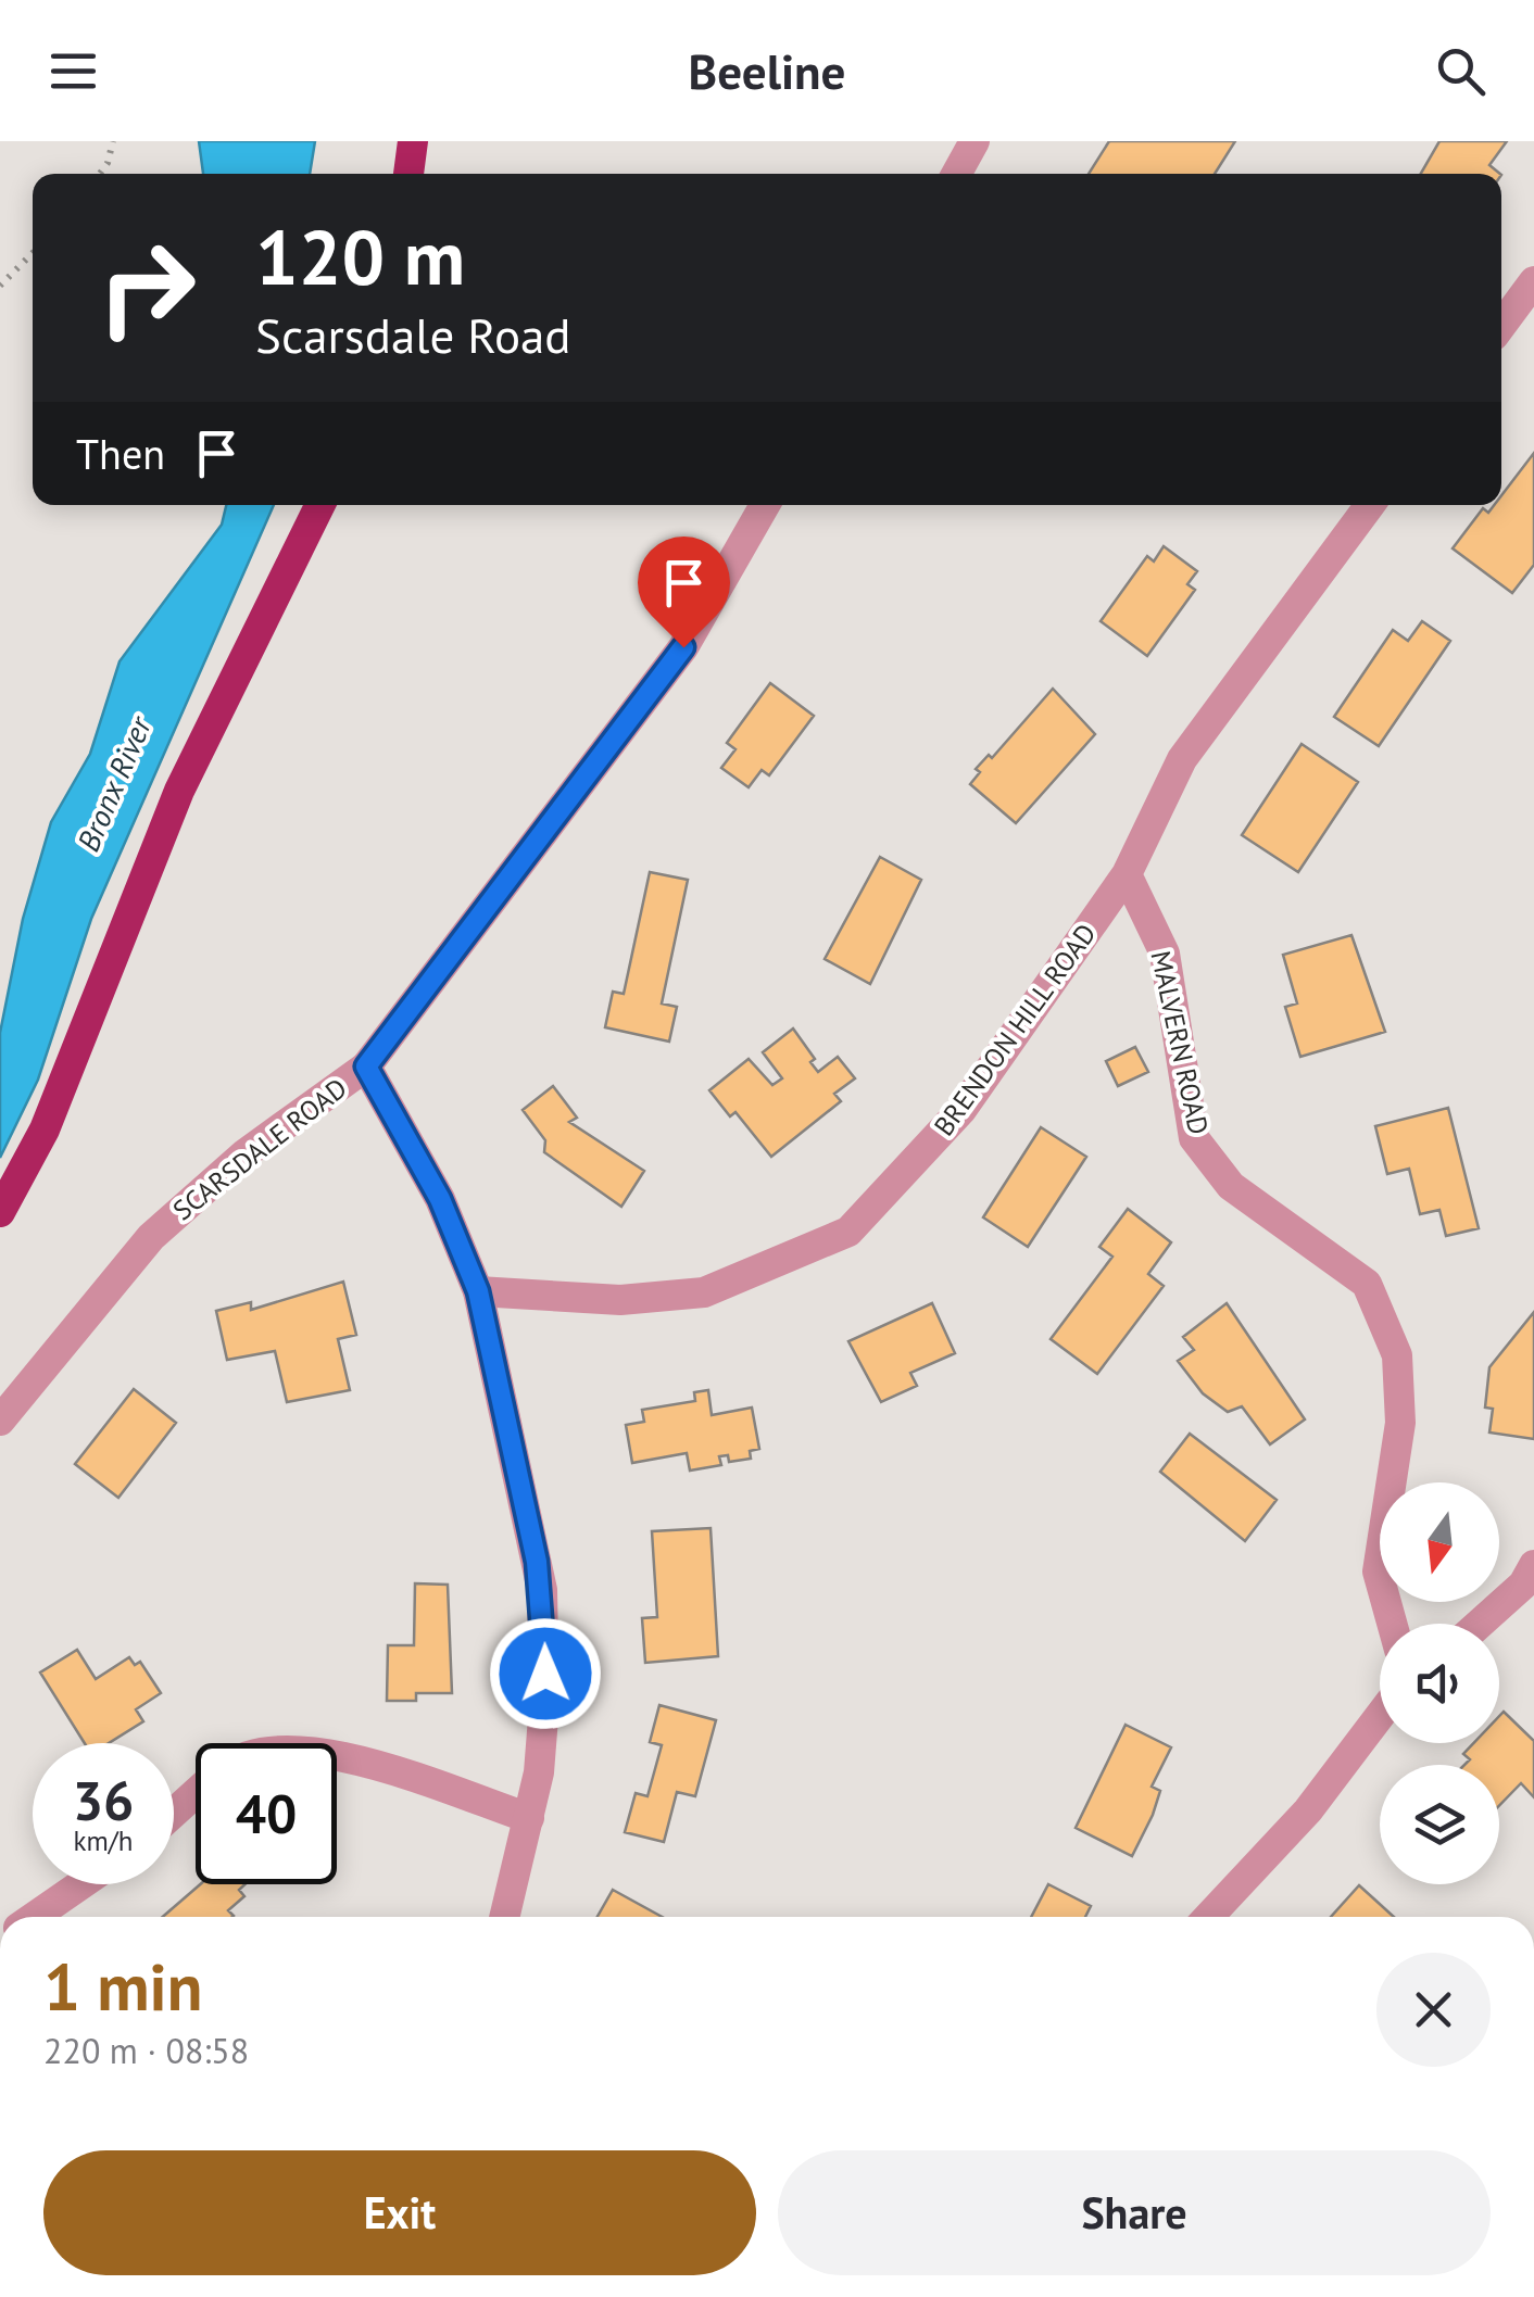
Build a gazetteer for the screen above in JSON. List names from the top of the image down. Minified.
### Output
{"streets":{"street":["BRENDON HILL ROAD","MALVERN ROAD","SCARSDALE ROAD"]},"crossings":[["BRENDON HILL ROAD","MALVERN ROAD"]],"water":["Bronx River"],"north":"bottom","page":{"header":"Beeline","turn":["120 m","Scarsdale Road"],"then":"Then","speed":"36 km/h","limit":"40","heading":["1 min","220 m · 08:58"],"buttons":["Exit","Share"]}}
